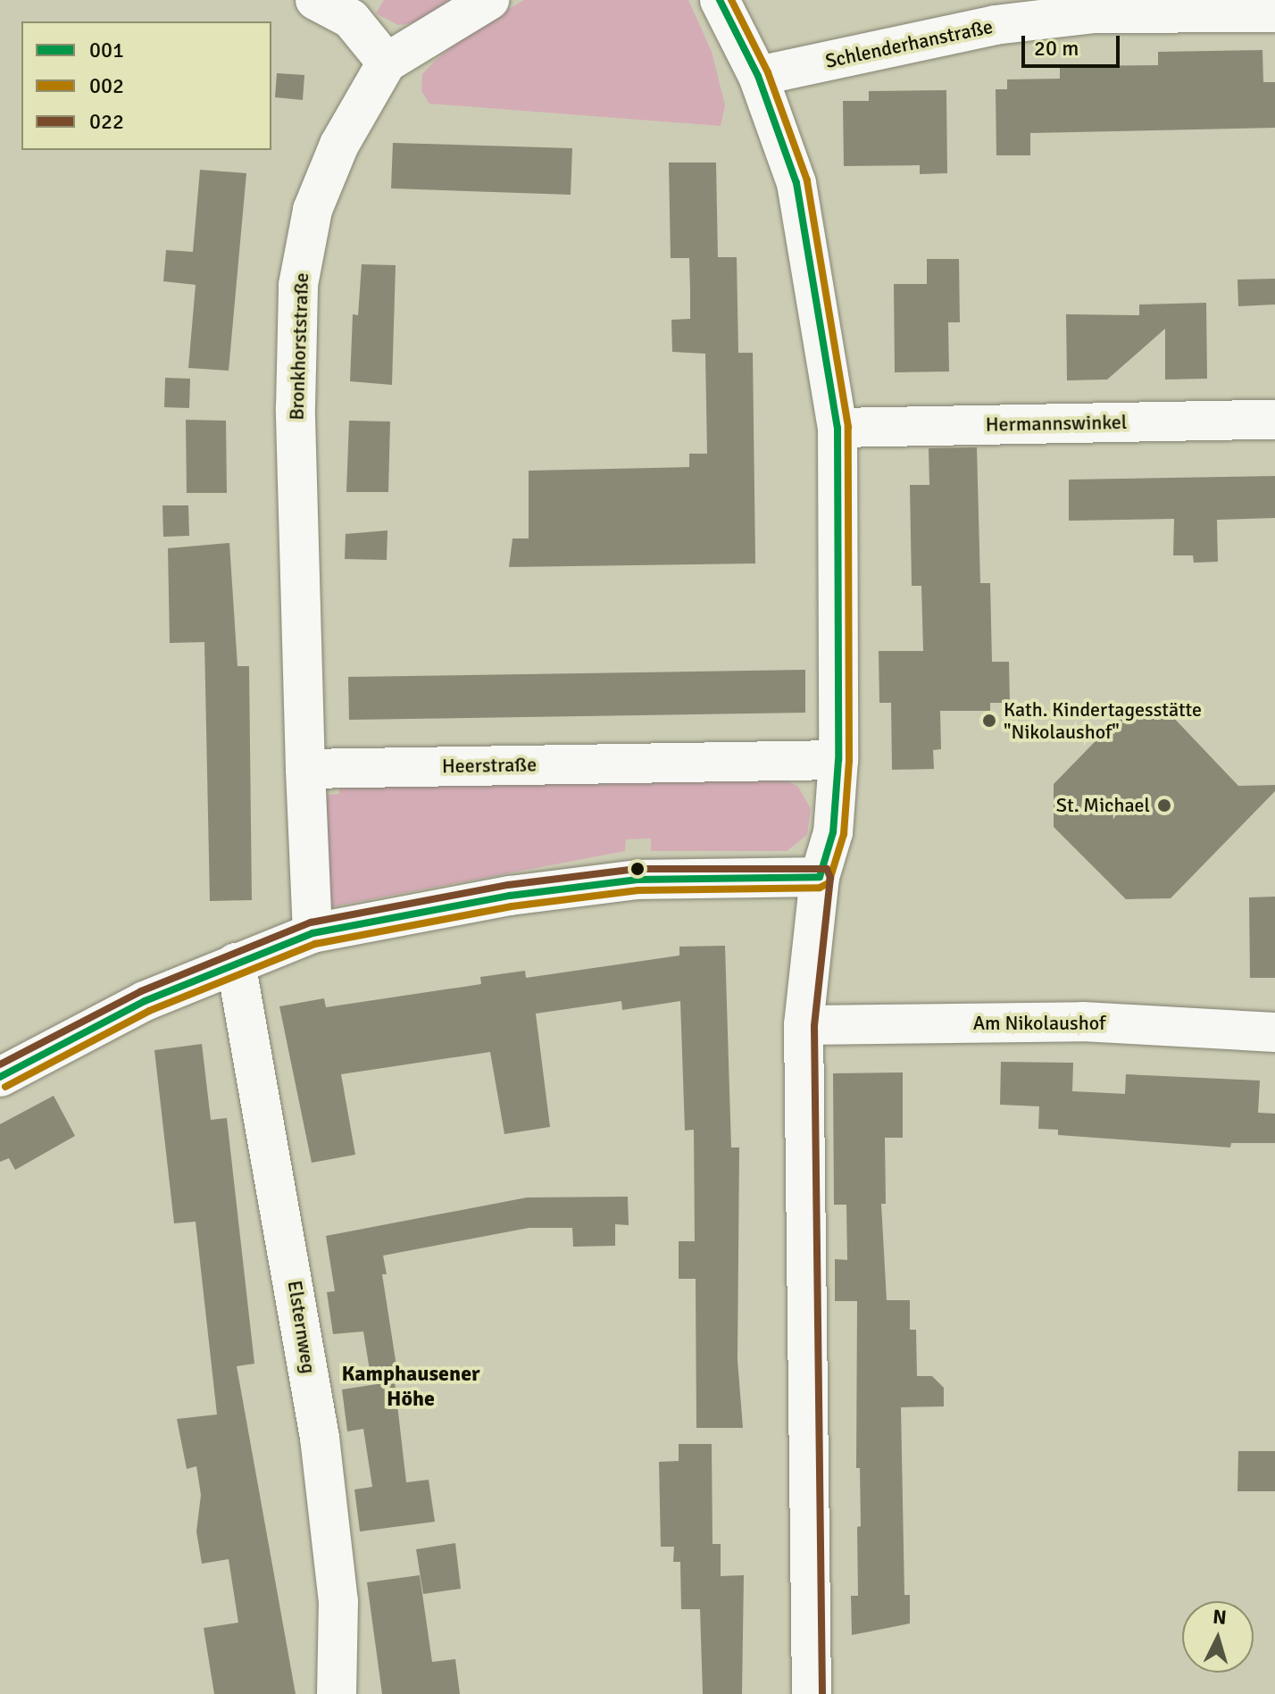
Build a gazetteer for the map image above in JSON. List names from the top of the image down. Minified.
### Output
{"streets":{"street":["Schlenderhanstraße","Bronkhorststraße","Hermannswinkel","Heerstraße","Am Nikolaushof","Elsternweg"]},"crossings":[["Bronkhorststraße","Heerstraße"]],"districts":["Kamphausener Höhe"],"places":["Kath. Kindertagesstätte \"Nikolaushof\"","St. Michael"],"lines":["transit line 001","transit line 002","transit line 022"],"legend":["001","002","022"],"scale_bar":"20 m","north":"top"}
